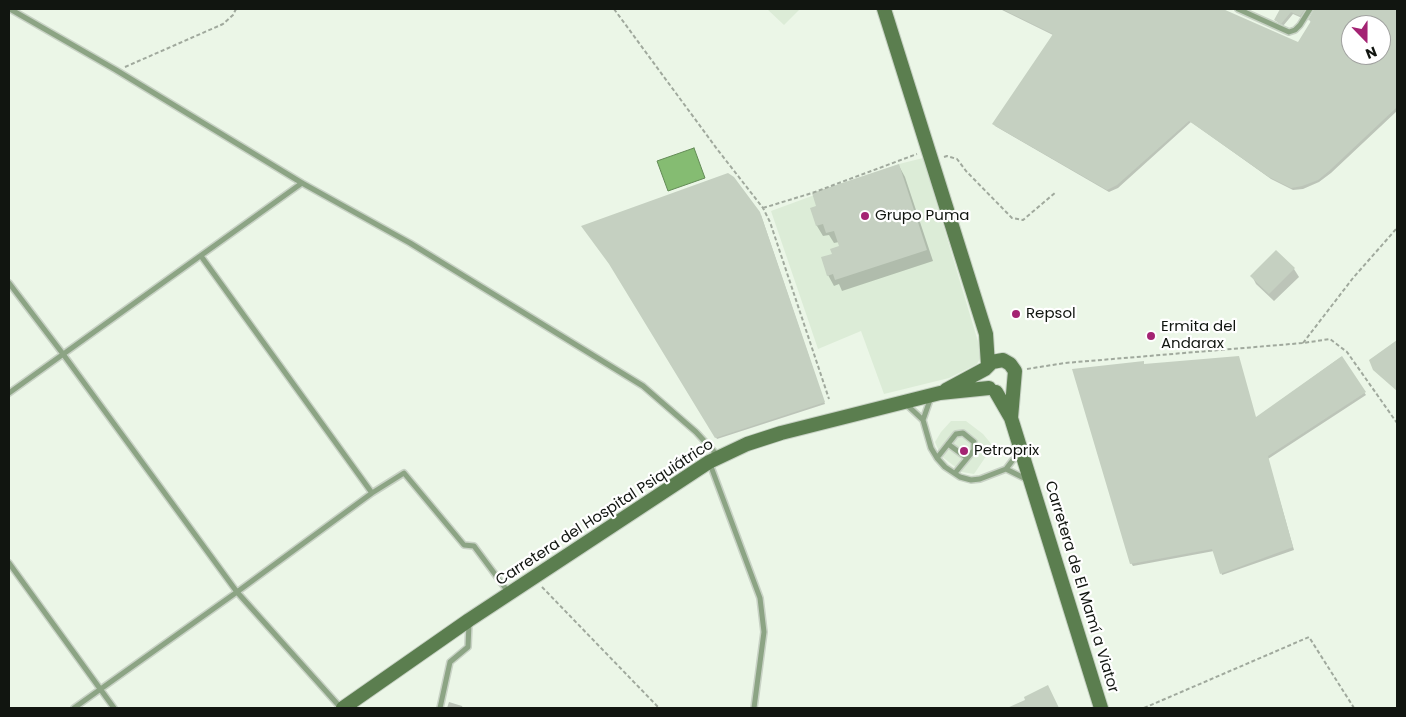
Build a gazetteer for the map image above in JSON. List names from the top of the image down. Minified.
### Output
{"streets":{"street":["Carretera del Hospital Psiquiátrico","Carretera de El Mamí a Viator"]},"places":["Grupo Puma","Repsol","Ermita del Andarax","Petroprix"],"north":"bottom"}
